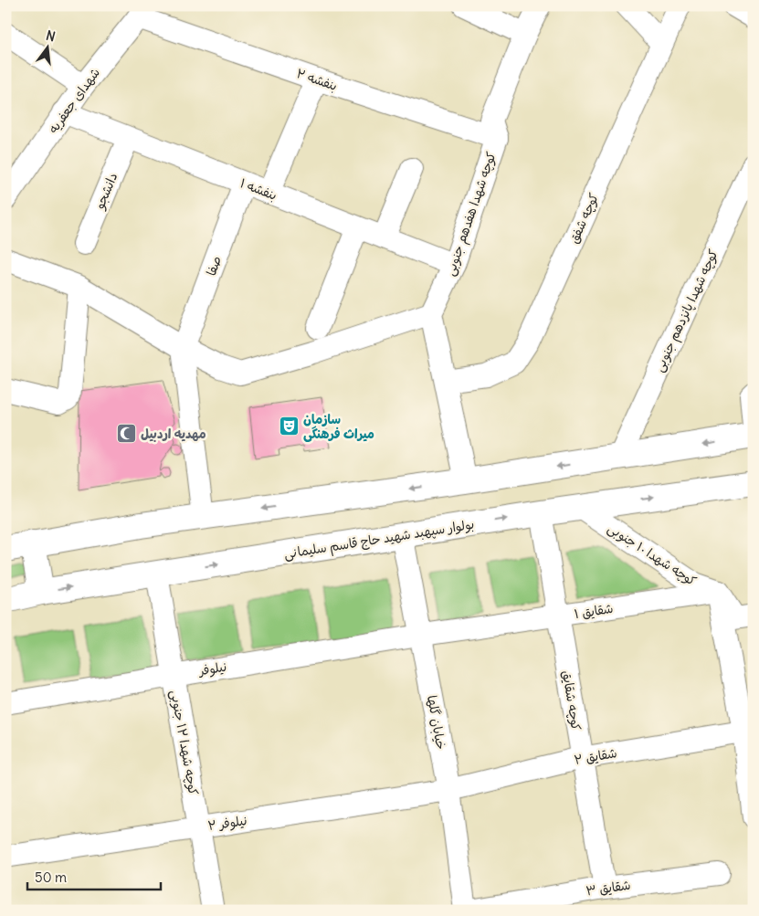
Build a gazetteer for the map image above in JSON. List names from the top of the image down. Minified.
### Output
{"streets":{"main road":["بولوار سپهبد شهید حاج قاسم سلیمانی"],"street":["بنفشه ۲","شهدای جعفریه","بنفشه ۱","دانشجو","کوچه شهدا هفدهم جنوبی","کوچه شفق","صفا","کوچه شهدا پانزدهم جنوبی","کوچه شهدا ۱۰ جنوبی","شقایق ۱","نیلوفر","کوچه شقایق","خیابان گلها","کوچه شهدا ۱۲ جنوبی","شقایق ۲","نیلوفر ۲","شقایق ۳"]},"crossings":[["بنفشه ۲","شهدای جعفریه"],["بنفشه ۲","کوچه شهدا هفدهم جنوبی"],["شهدای جعفریه","بنفشه ۱"],["بنفشه ۱","دانشجو"],["بنفشه ۱","کوچه شهدا هفدهم جنوبی"],["بنفشه ۱","صفا"],["بولوار سپهبد شهید حاج قاسم سلیمانی","کوچه شهدا ۱۰ جنوبی"],["بولوار سپهبد شهید حاج قاسم سلیمانی","کوچه شقایق"],["بولوار سپهبد شهید حاج قاسم سلیمانی","خیابان گلها"],["بولوار سپهبد شهید حاج قاسم سلیمانی","کوچه شهدا ۱۲ جنوبی"],["کوچه شهدا ۱۰ جنوبی","شقایق ۱"],["شقایق ۱","نیلوفر"],["شقایق ۱","کوچه شقایق"],["شقایق ۱","خیابان گلها"],["نیلوفر","خیابان گلها"],["نیلوفر","کوچه شهدا ۱۲ جنوبی"],["کوچه شقایق","شقایق ۲"],["کوچه شقایق","شقایق ۳"],["خیابان گلها","شقایق ۲"],["خیابان گلها","نیلوفر ۲"],["کوچه شهدا ۱۲ جنوبی","نیلوفر ۲"],["شقایق ۲","نیلوفر ۲"]],"places":{"theatre":["سازمان میراث فرهنگی"],"mosque":["مهدیه اردبیل"]},"scale_bar":"50 m","north":"top"}
